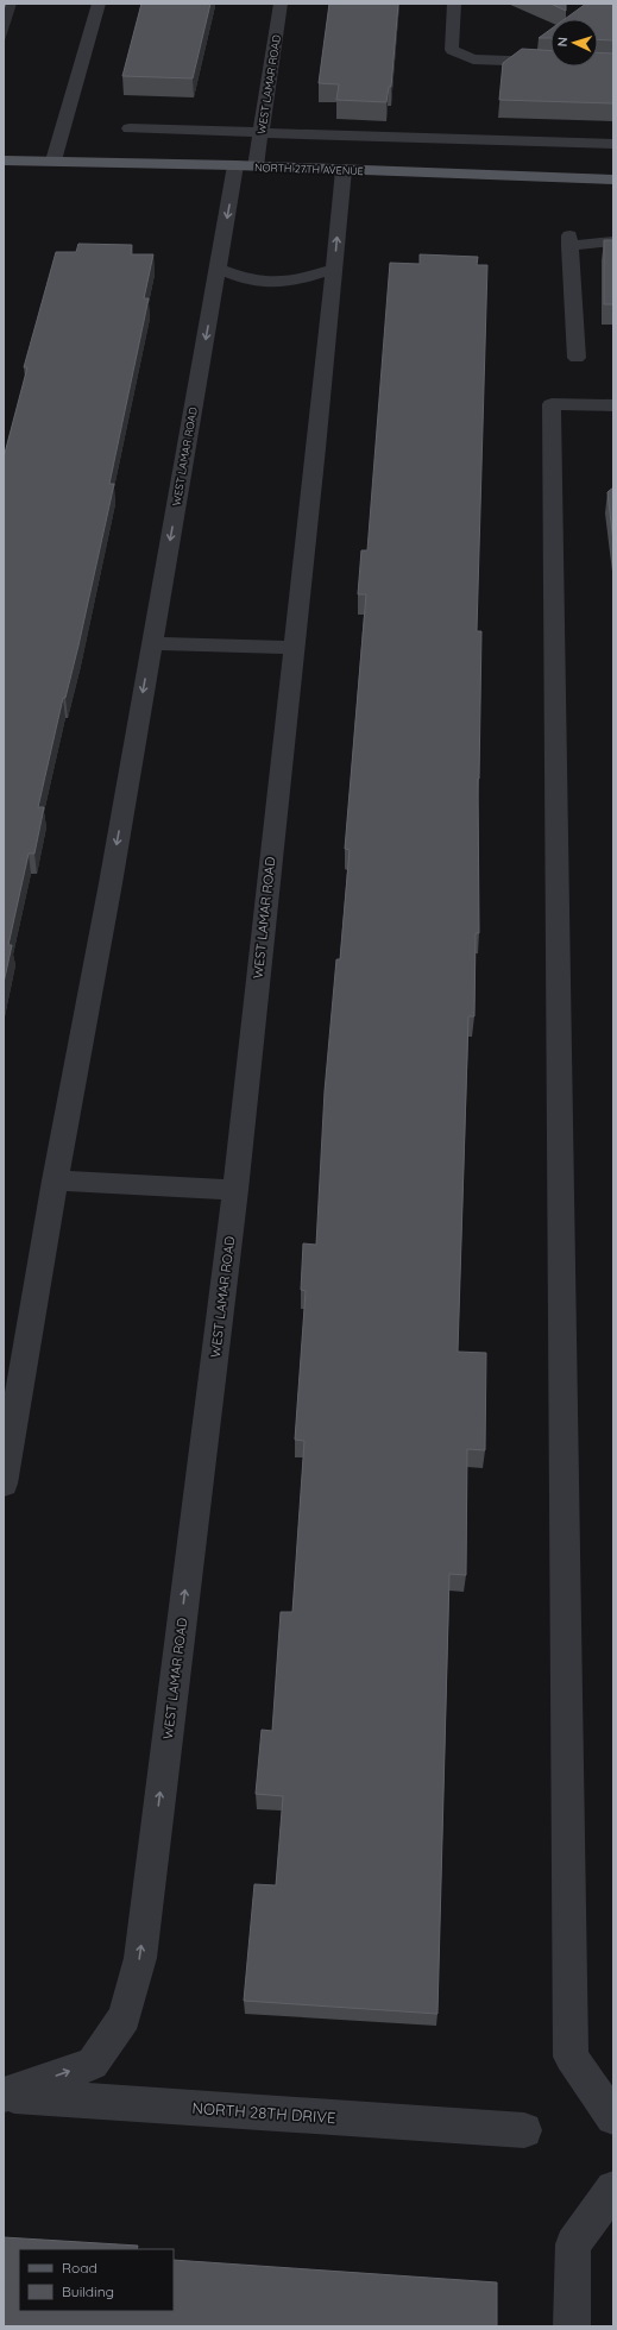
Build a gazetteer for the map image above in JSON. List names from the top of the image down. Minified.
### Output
{"streets":{"main road":["NORTH 27TH AVENUE"],"street":["WEST LAMAR ROAD","NORTH 28TH DRIVE"]},"crossings":[["WEST LAMAR ROAD","NORTH 27TH AVENUE"],["WEST LAMAR ROAD","NORTH 28TH DRIVE"]],"legend":["Road","Building"],"north":"left"}
